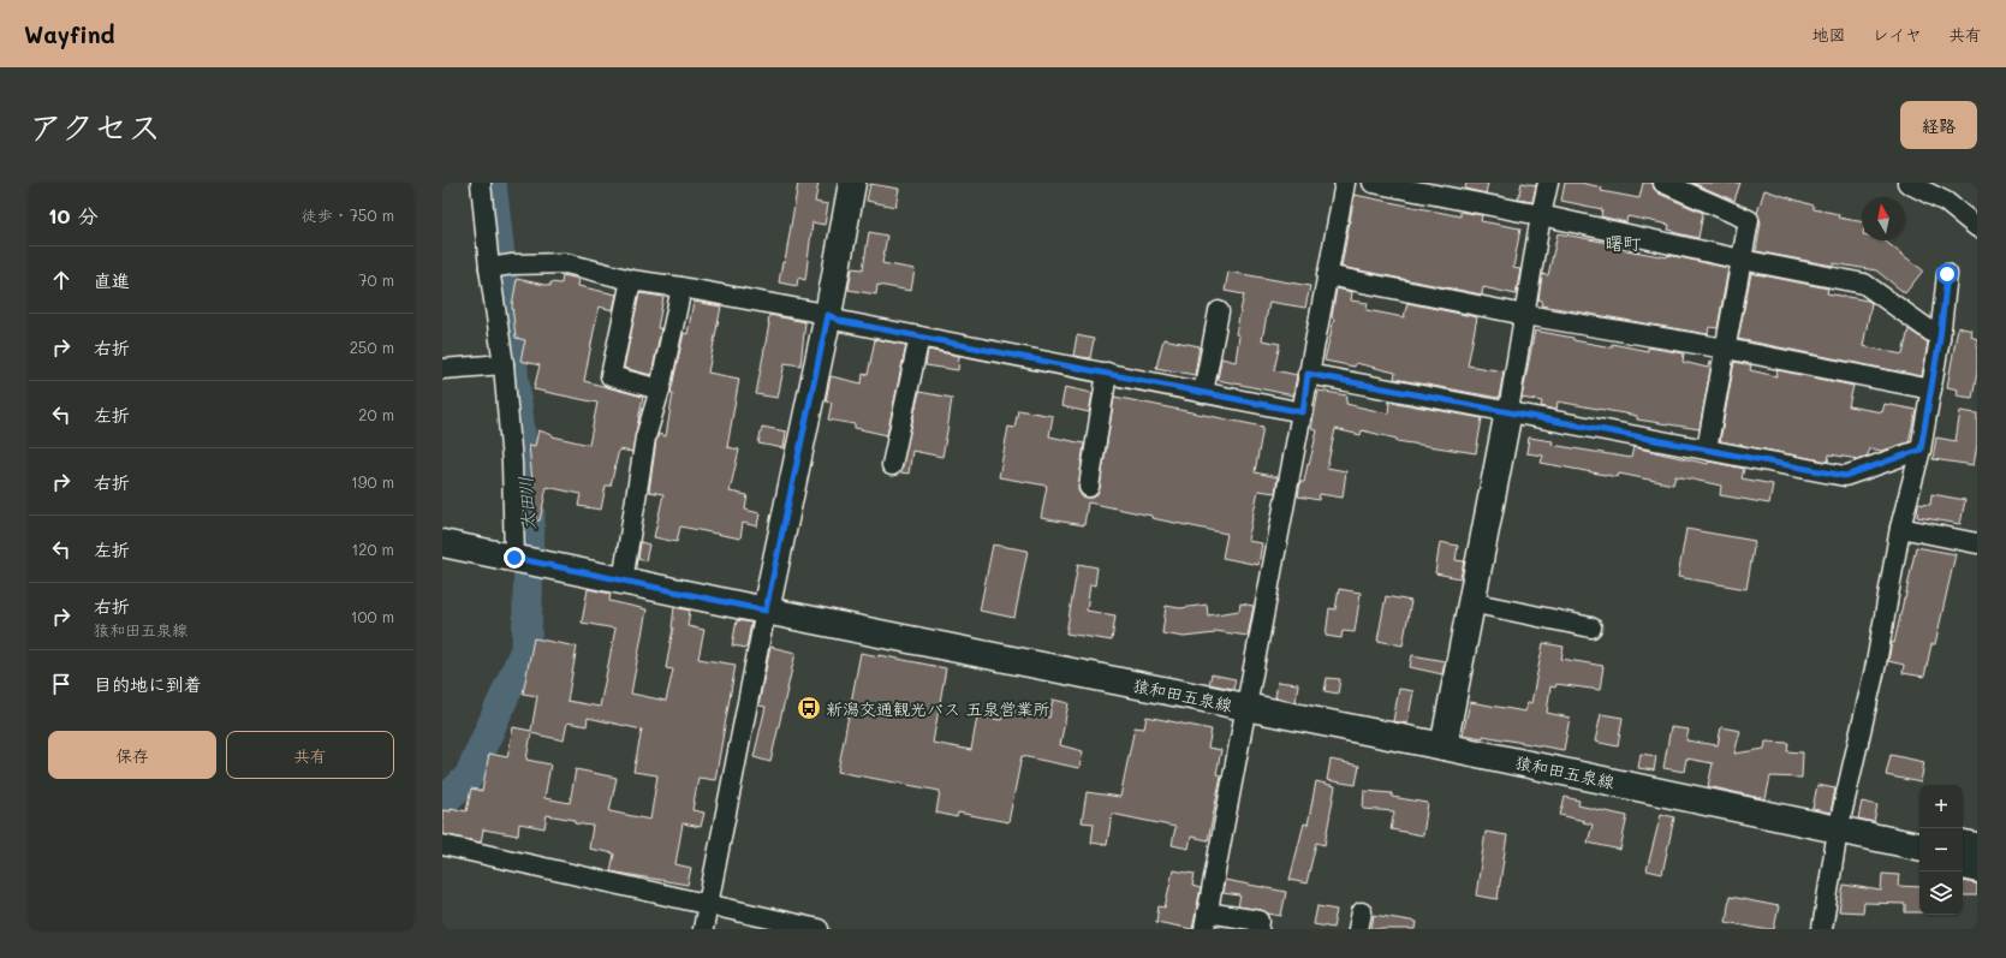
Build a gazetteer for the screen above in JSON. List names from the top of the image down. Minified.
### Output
{"streets":{"main road":["猿和田五泉線"]},"districts":["曙町"],"water":["太田川"],"places":{"bus stop":["新潟交通観光バス 五泉営業所"]},"north":"top","page":{"header":"Wayfind","nav":["地図","レイヤ","共有"],"title":"アクセス","buttons":["経路",["保存","共有"]],"heading":["10 分","徒歩 · 750 m"],"list":[["直進","70 m"],["右折","250 m"],["左折","20 m"],["右折","190 m"],["左折","120 m"],["右折","猿和田五泉線","100 m"],"目的地に到着"],"map_buttons":["+","−"]}}
